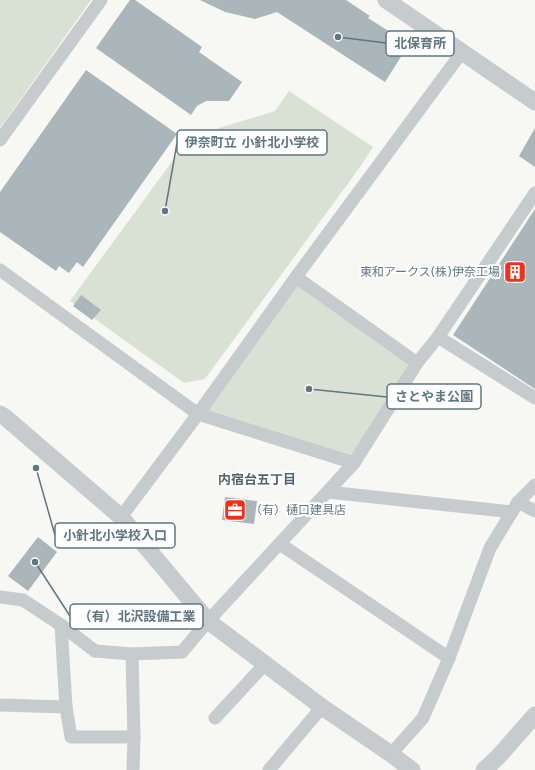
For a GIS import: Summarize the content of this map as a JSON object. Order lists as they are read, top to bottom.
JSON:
{
  "districts": ["内宿台五丁目"],
  "places": {
    "other": [
      "北保育所",
      "伊奈町立 小針北小学校",
      "さとやま公園",
      "小針北小学校入口",
      "（有）北沢設備工業"
    ],
    "building": ["東和アークス(株)伊奈工場"],
    "office": ["（有）樋口建具店"]
  }
}
